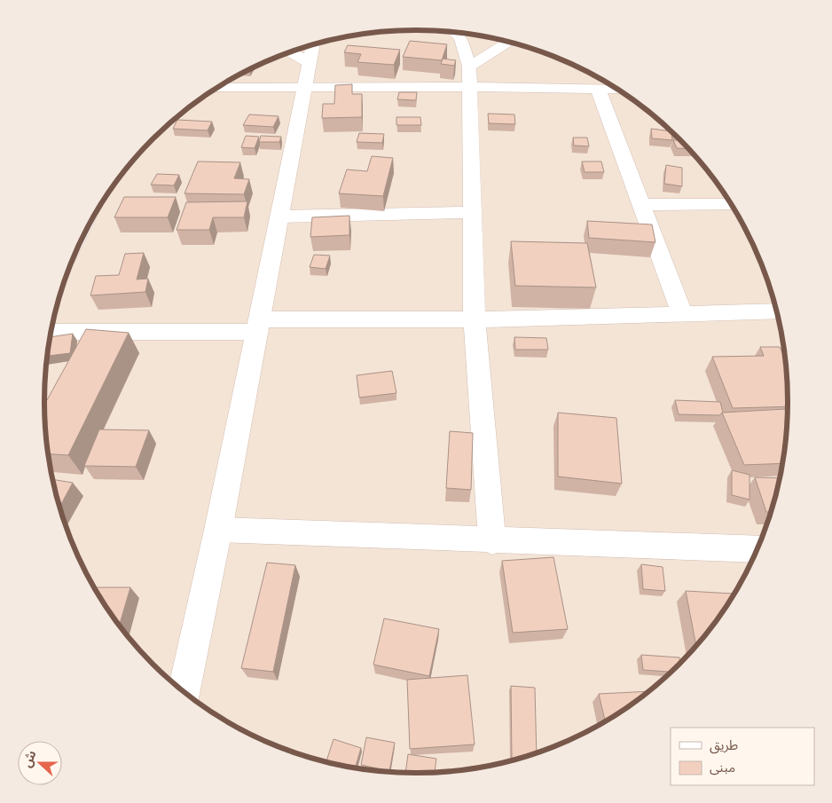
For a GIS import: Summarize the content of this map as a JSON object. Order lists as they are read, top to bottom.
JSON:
{
  "legend": ["طريق", "مبنى"],
  "north": "left"
}
